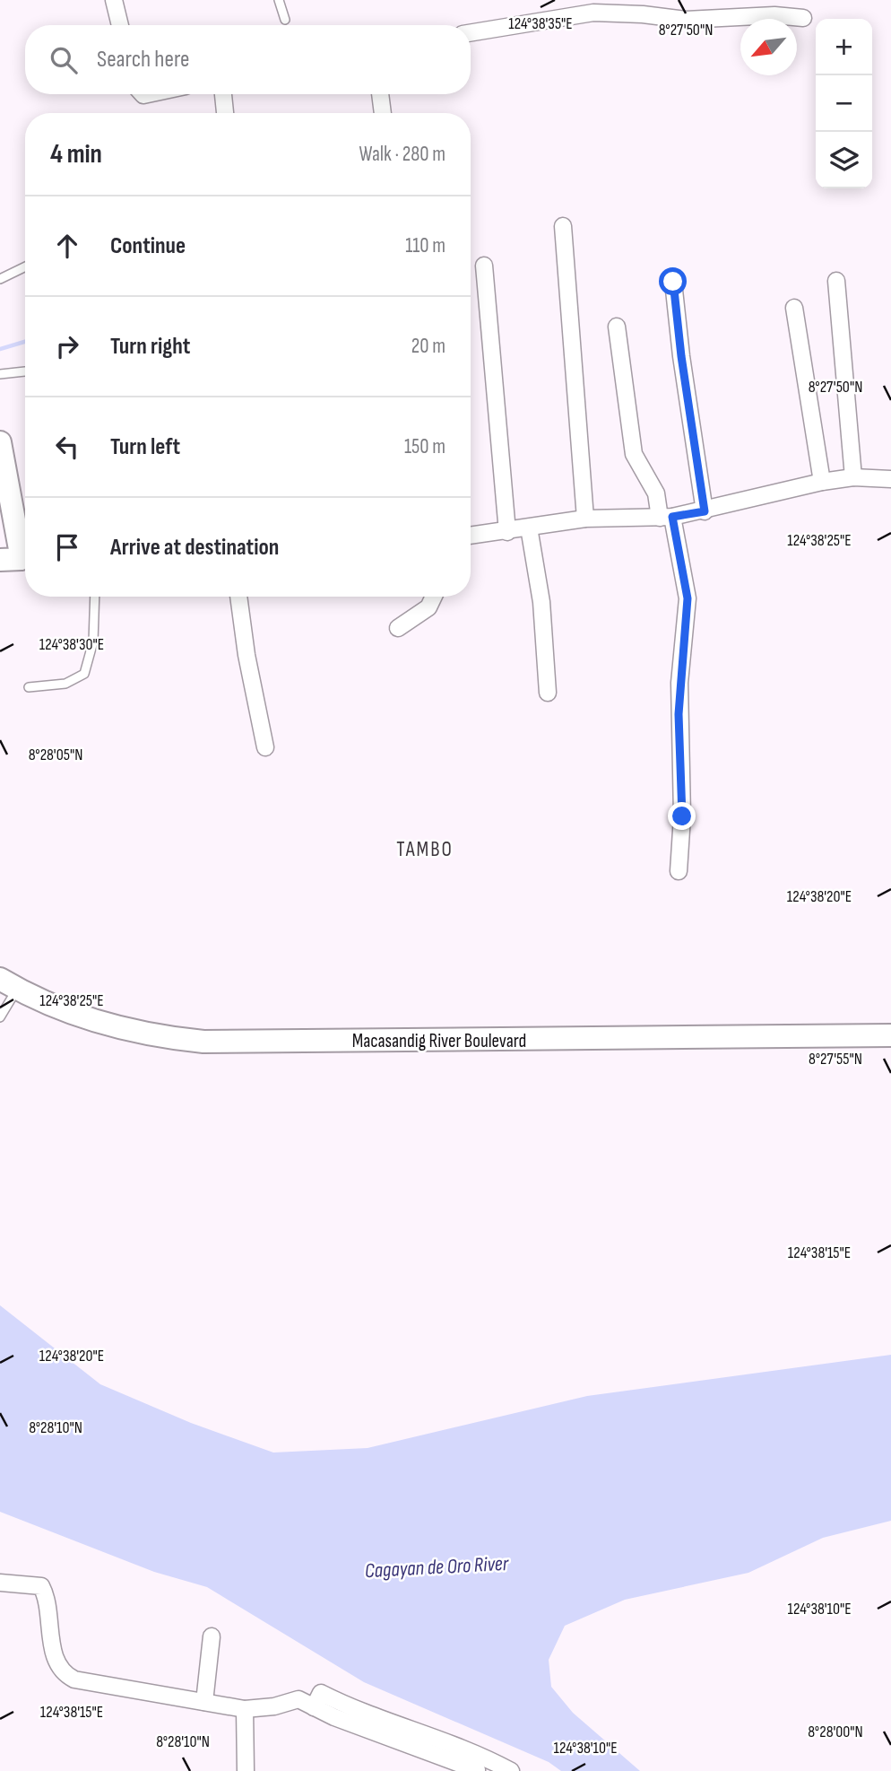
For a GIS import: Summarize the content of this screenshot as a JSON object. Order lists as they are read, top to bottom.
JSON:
{
  "streets": {
    "street": ["Macasandig River Boulevard"]
  },
  "districts": ["TAMBO"],
  "water": ["Cagayan de Oro River"],
  "north": "bottom left",
  "page": {
    "map_buttons": ["+", "−"],
    "search": "Search here",
    "heading": ["4 min", "Walk · 280 m"],
    "list": [
      ["Continue", "110 m"],
      ["Turn right", "20 m"],
      ["Turn left", "150 m"],
      "Arrive at destination"
    ]
  },
  "coordinates": [
    "124°38'35\"E",
    "8°27'50\"N",
    "124°38'25\"E",
    "124°38'30\"E",
    "8°28'05\"N",
    "124°38'20\"E",
    "8°27'55\"N",
    "124°38'15\"E",
    "8°28'10\"N",
    "124°38'10\"E",
    "8°28'00\"N"
  ]
}
